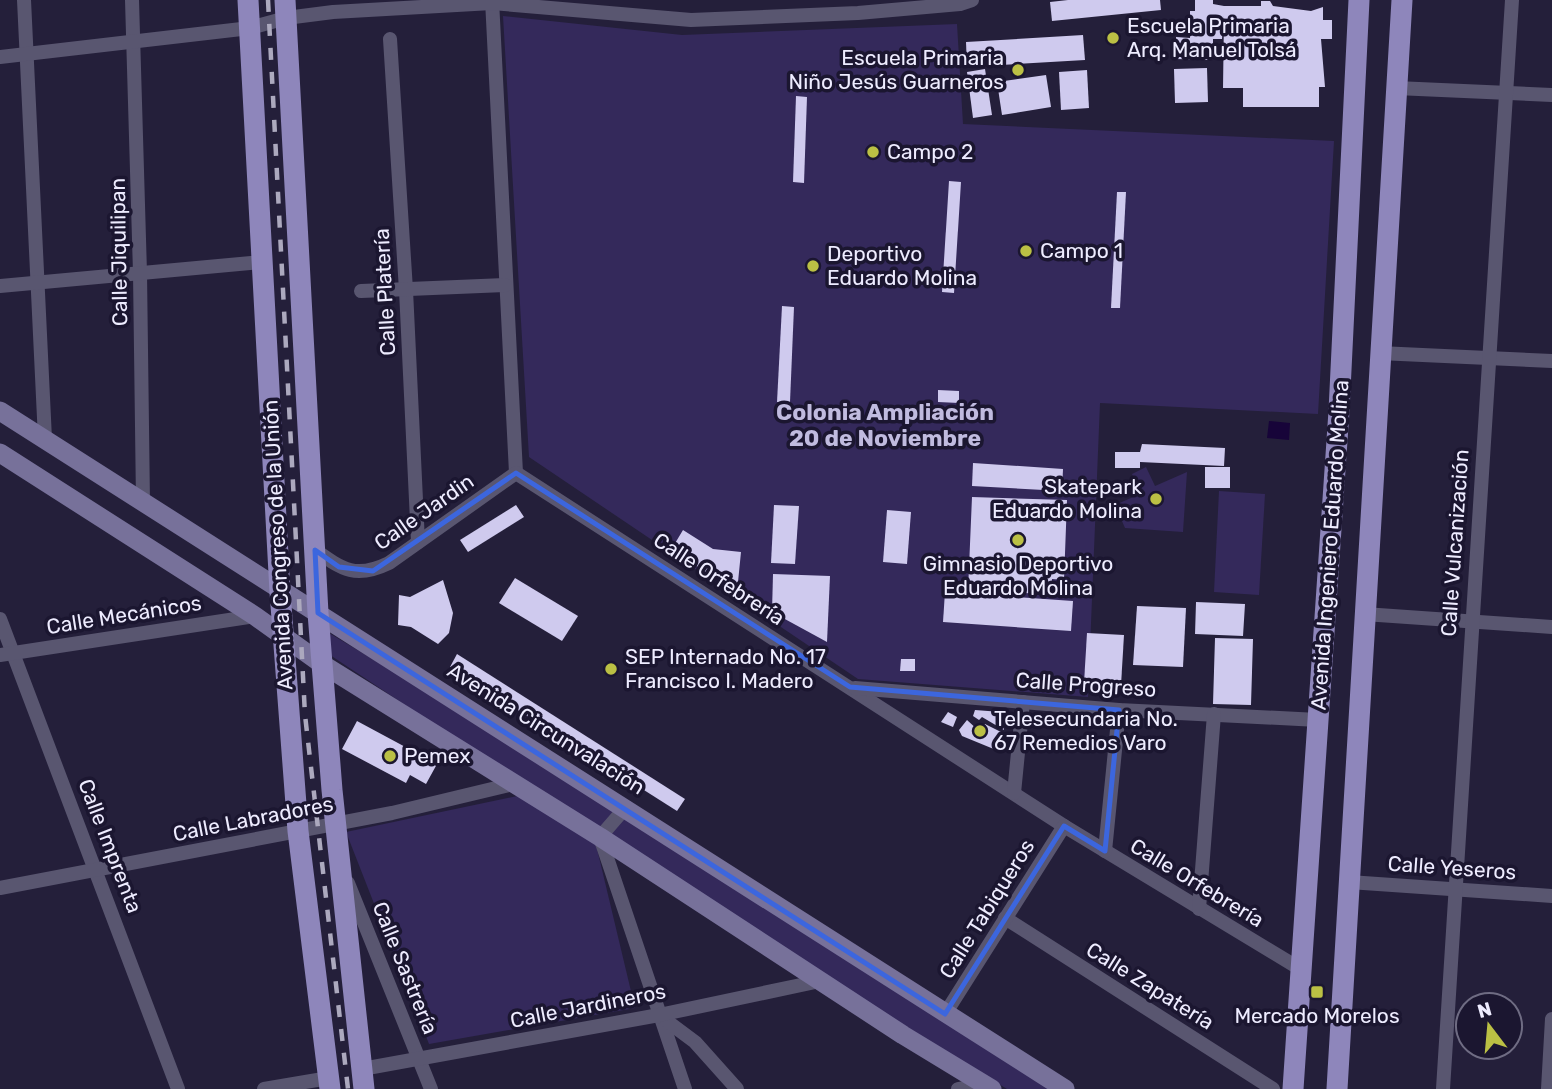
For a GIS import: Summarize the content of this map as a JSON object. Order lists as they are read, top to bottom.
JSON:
{
  "streets": {
    "main road": ["Avenida Congreso de la Unión", "Avenida Ingeniero Eduardo Molina", "Avenida Circunvalación"],
    "street": [
      "Calle Jiquilipan",
      "Calle Platería",
      "Calle Jardin",
      "Calle Vulcanización",
      "Calle Orfebrería",
      "Calle Mecánicos",
      "Calle Progreso",
      "Calle Labradores",
      "Calle Imprenta",
      "Calle Yeseros",
      "Calle Tabiqueros",
      "Calle Sastrería",
      "Calle Zapatería",
      "Calle Jardineros"
    ]
  },
  "crossings": [
    ["Calle Jiquilipan", "Avenida Circunvalación"],
    ["Calle Platería", "Calle Jardin"],
    ["Calle Jardin", "Avenida Congreso de la Unión"],
    ["Calle Jardin", "Calle Orfebrería"],
    ["Calle Vulcanización", "Calle Yeseros"],
    ["Avenida Congreso de la Unión", "Avenida Circunvalación"],
    ["Avenida Congreso de la Unión", "Calle Labradores"],
    ["Avenida Congreso de la Unión", "Calle Sastrería"],
    ["Avenida Congreso de la Unión", "Calle Jardineros"],
    ["Avenida Ingeniero Eduardo Molina", "Calle Orfebrería"],
    ["Avenida Ingeniero Eduardo Molina", "Calle Progreso"],
    ["Avenida Ingeniero Eduardo Molina", "Calle Yeseros"],
    ["Calle Orfebrería", "Calle Progreso"],
    ["Calle Orfebrería", "Calle Tabiqueros"],
    ["Calle Mecánicos", "Calle Imprenta"],
    ["Avenida Circunvalación", "Calle Tabiqueros"],
    ["Calle Labradores", "Calle Imprenta"],
    ["Calle Tabiqueros", "Calle Zapatería"],
    ["Calle Sastrería", "Calle Jardineros"]
  ],
  "districts": ["Colonia Ampliación 20 de Noviembre"],
  "places": {
    "other": [
      "Escuela Primaria Arq. Manuel Tolsá",
      "Escuela Primaria Niño Jesús Guarneros",
      "Campo 2",
      "Campo 1",
      "Deportivo Eduardo Molina",
      "Skatepark Eduardo Molina",
      "Gimnasio Deportivo Eduardo Molina",
      "SEP Internado No. 17 Francisco I. Madero",
      "Telesecundaria No. 67 Remedios Varo",
      "Pemex"
    ],
    "transit": ["Mercado Morelos"]
  },
  "north": "top"
}
